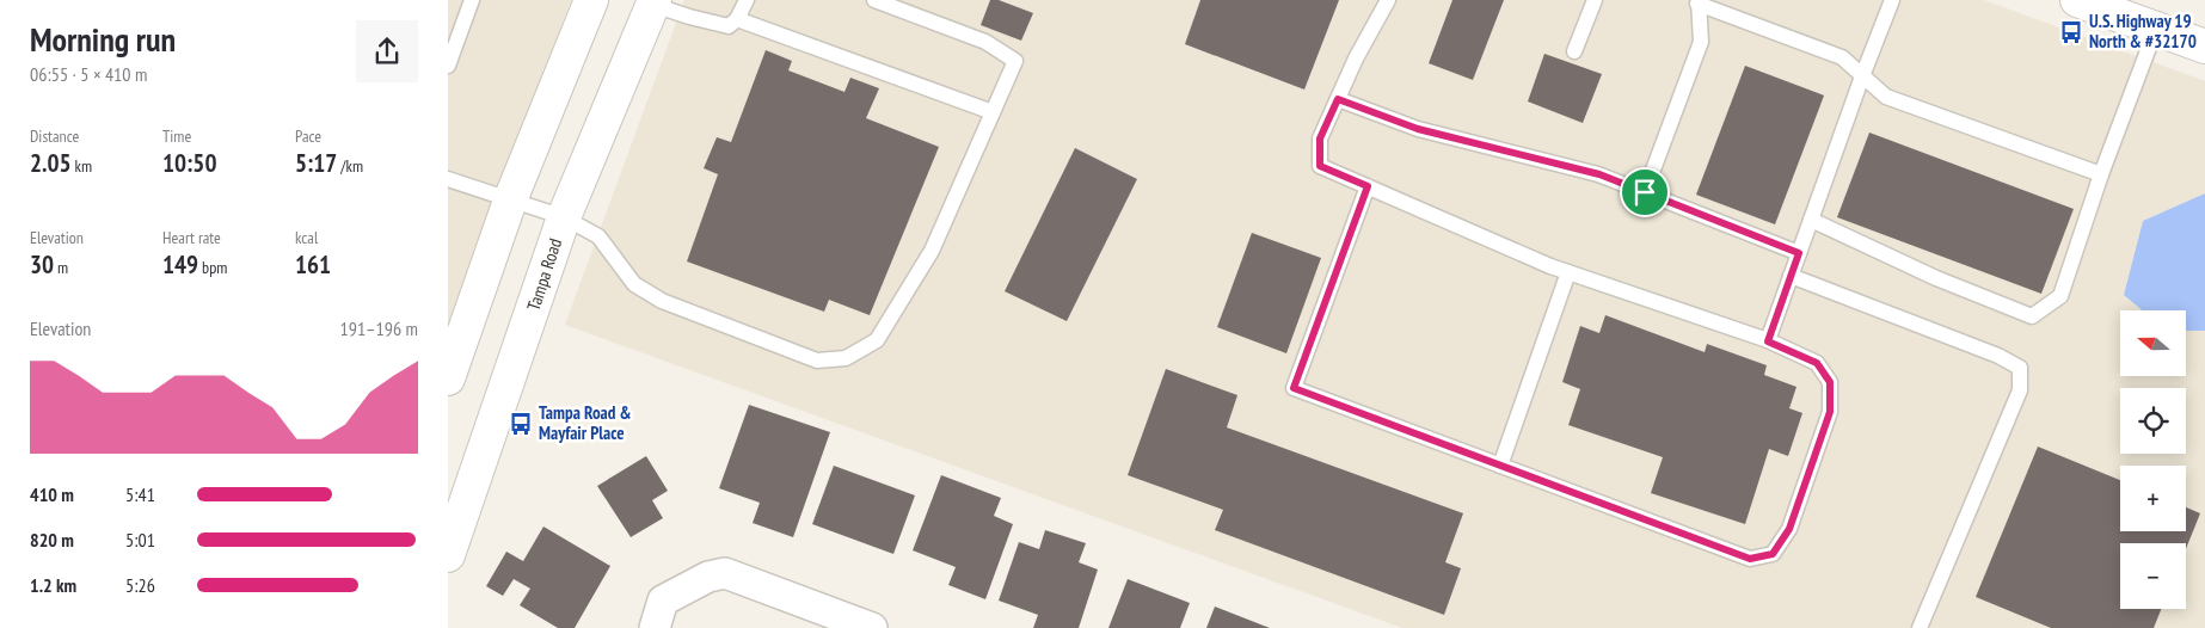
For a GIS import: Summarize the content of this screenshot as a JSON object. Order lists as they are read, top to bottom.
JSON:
{
  "streets": {
    "main road": ["Tampa Road"]
  },
  "places": {
    "bus stop": ["U.S. Highway 19 North & #32170", "Tampa Road & Mayfair Place"]
  },
  "north": "left",
  "page": {
    "heading": ["Morning run", "06:55 · 5 × 410 m"],
    "stats": [
      ["Distance", "2.05 km"],
      ["Time", "10:50"],
      ["Pace", "5:17 /km"],
      ["Elevation", "30 m"],
      ["Heart rate", "149 bpm"],
      ["kcal", "161"]
    ],
    "chart": ["Elevation", "191–196 m"],
    "map_buttons": ["+", "−"],
    "list": [
      {
        "name": "410 m",
        "note": "5:41"
      },
      {
        "name": "820 m",
        "note": "5:01"
      },
      {
        "name": "1.2 km",
        "note": "5:26"
      }
    ]
  }
}
